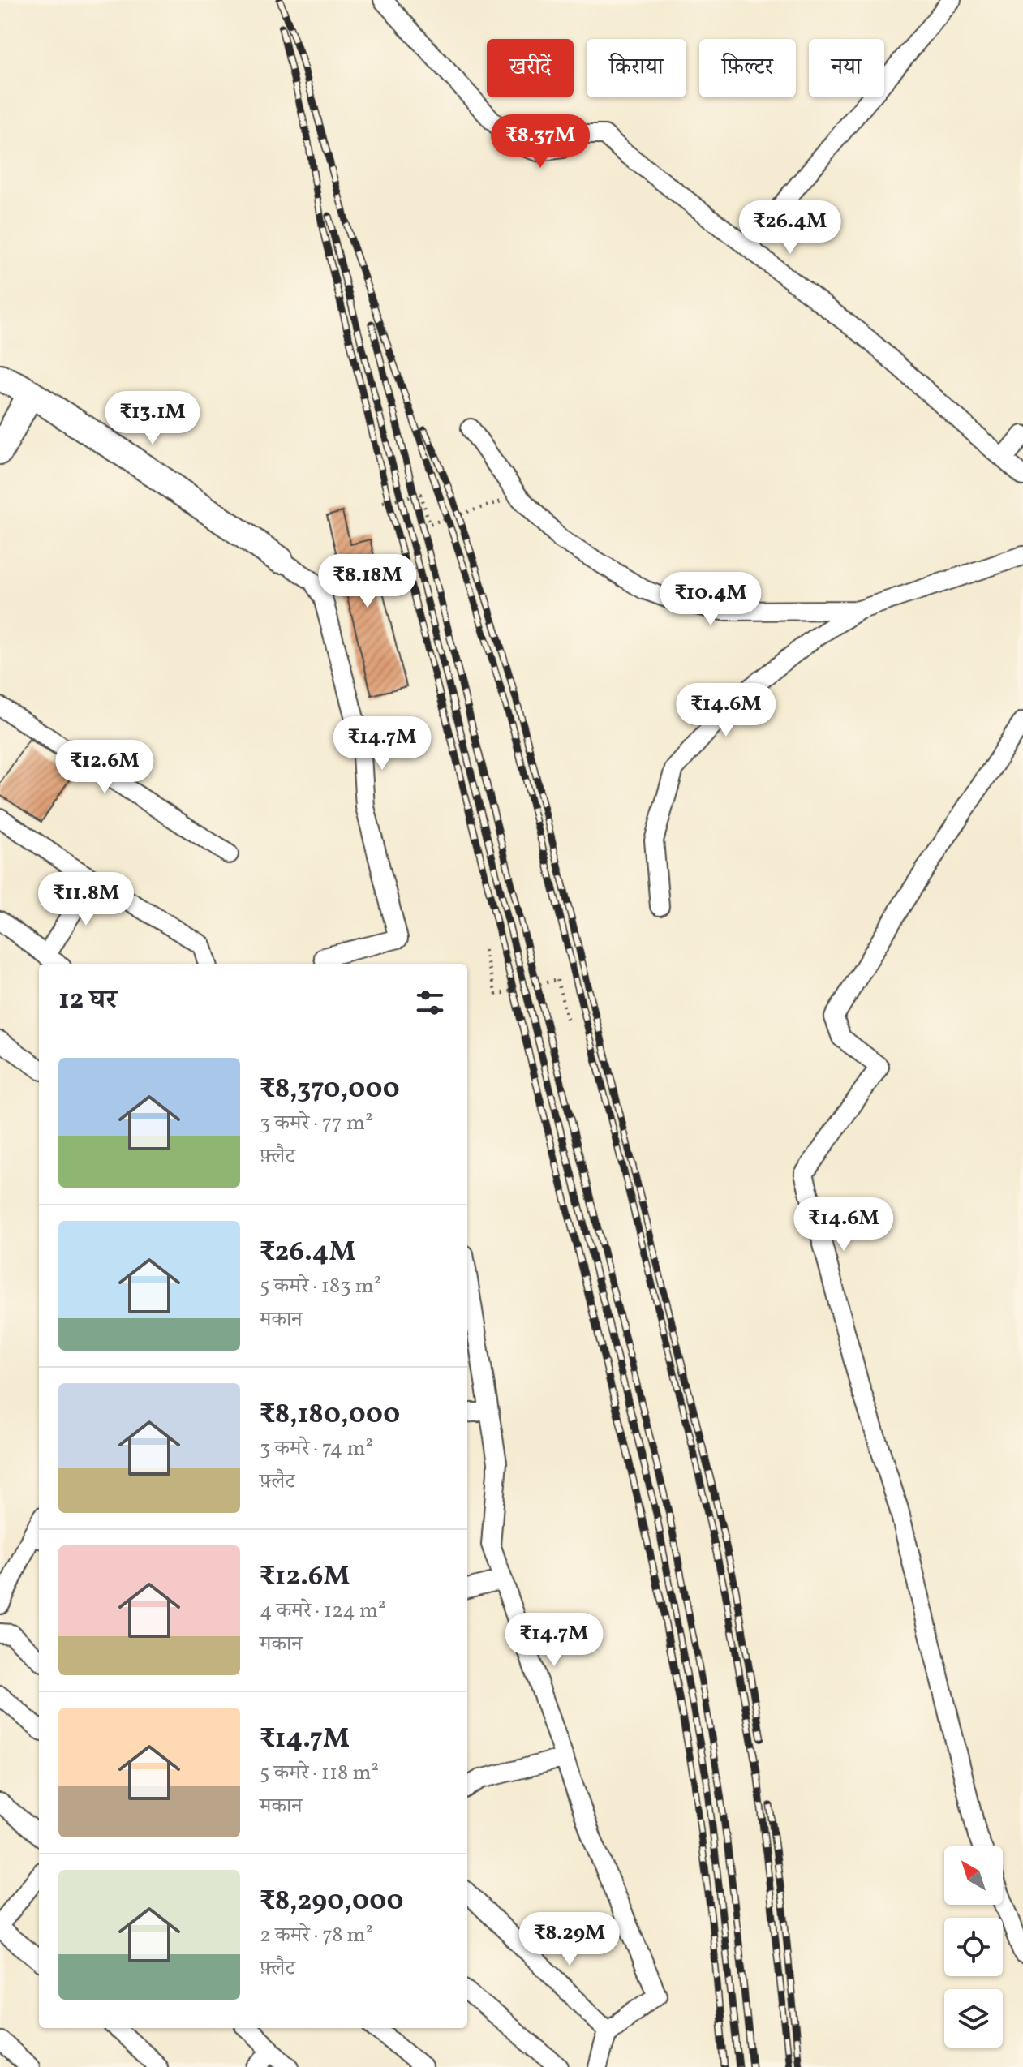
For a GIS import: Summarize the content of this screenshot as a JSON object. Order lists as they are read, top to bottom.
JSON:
{
  "north": "top left",
  "page": {
    "chip": [
      "खरीदें",
      "किराया",
      "फ़िल्टर",
      "नया"
    ],
    "price": [
      "₹8.37M",
      "₹26.4M",
      "₹13.1M",
      "₹8.18M",
      "₹10.4M",
      "₹14.6M",
      "₹14.7M",
      "₹12.6M",
      "₹11.8M",
      "₹14.6M",
      "₹14.7M",
      "₹8.29M"
    ],
    "heading": "12 घर",
    "list": [
      {
        "name": "₹8,370,000",
        "note": "3 कमरे · 77 m² · फ़्लैट"
      },
      {
        "name": "₹26.4M",
        "note": "5 कमरे · 183 m² · मकान"
      },
      {
        "name": "₹8,180,000",
        "note": "3 कमरे · 74 m² · फ़्लैट"
      },
      {
        "name": "₹12.6M",
        "note": "4 कमरे · 124 m² · मकान"
      },
      {
        "name": "₹14.7M",
        "note": "5 कमरे · 118 m² · मकान"
      },
      {
        "name": "₹8,290,000",
        "note": "2 कमरे · 78 m² · फ़्लैट"
      }
    ]
  }
}
